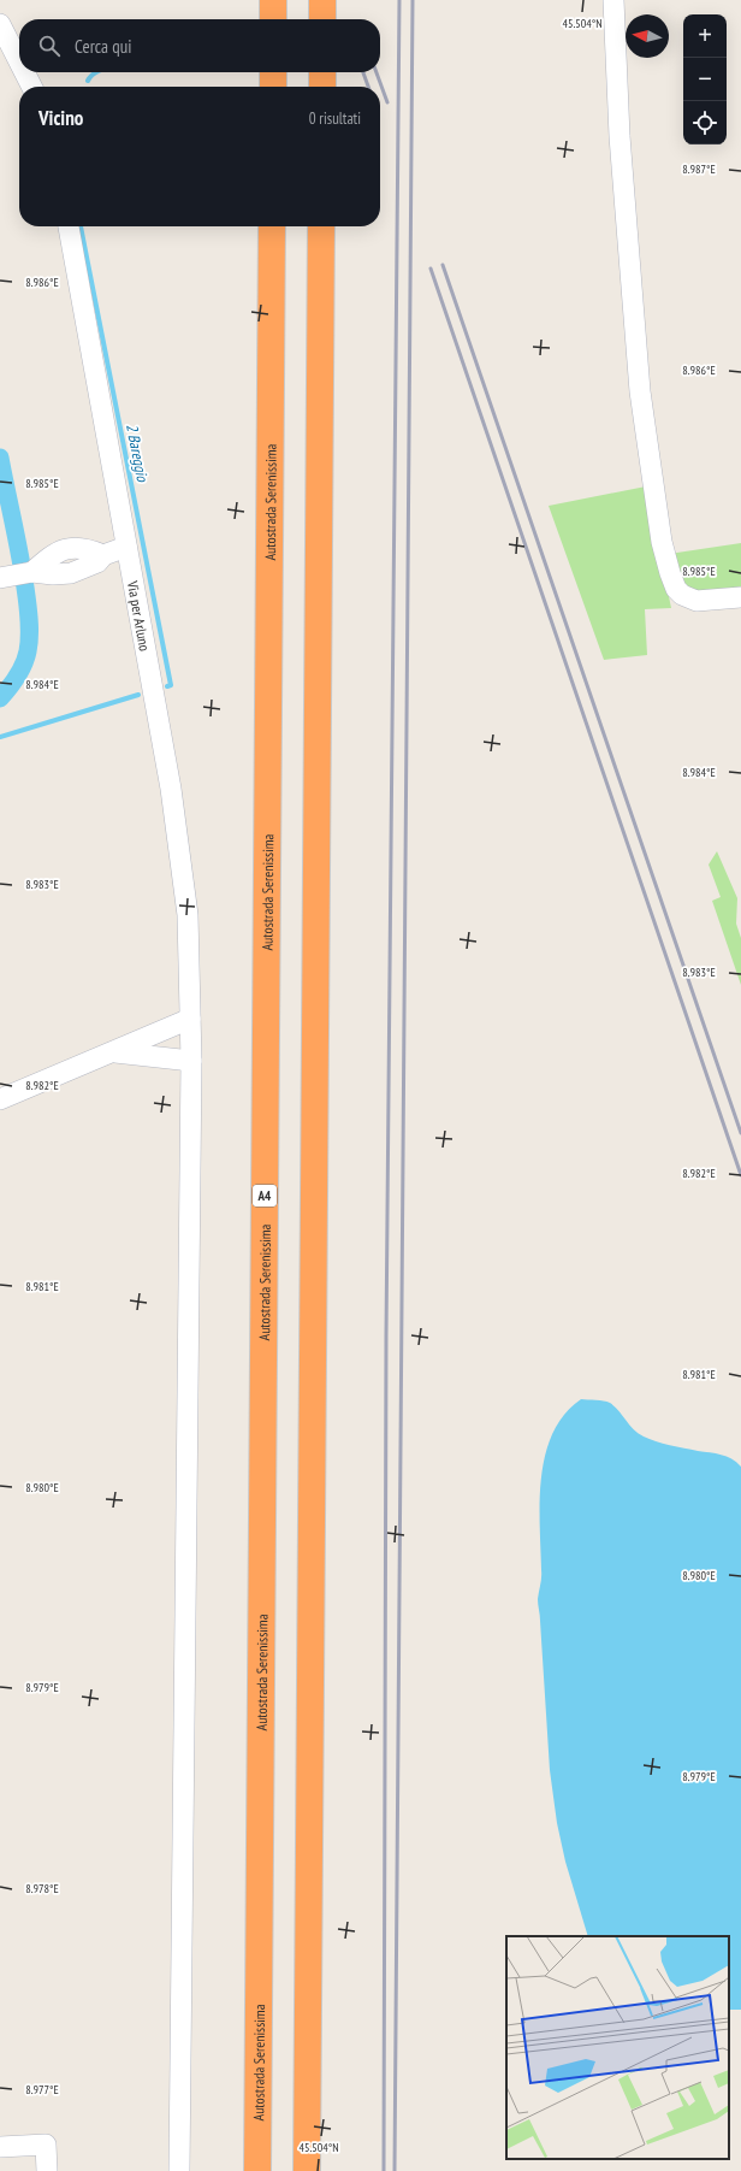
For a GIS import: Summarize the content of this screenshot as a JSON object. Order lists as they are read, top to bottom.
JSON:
{
  "streets": {
    "highway": ["Autostrada Serenissima", "A4"],
    "street": ["Via per Arluno"]
  },
  "water": ["2 Bareggio"],
  "north": "left",
  "page": {
    "map_buttons": ["+", "−"],
    "search": "Cerca qui",
    "heading": ["Vicino", "0 risultati"]
  },
  "coordinates": [
    "45.504°N",
    "8.987°E",
    "8.986°E",
    "8.985°E",
    "8.984°E",
    "8.983°E",
    "8.982°E",
    "8.981°E",
    "8.980°E",
    "8.979°E",
    "8.978°E",
    "8.977°E"
  ]
}
